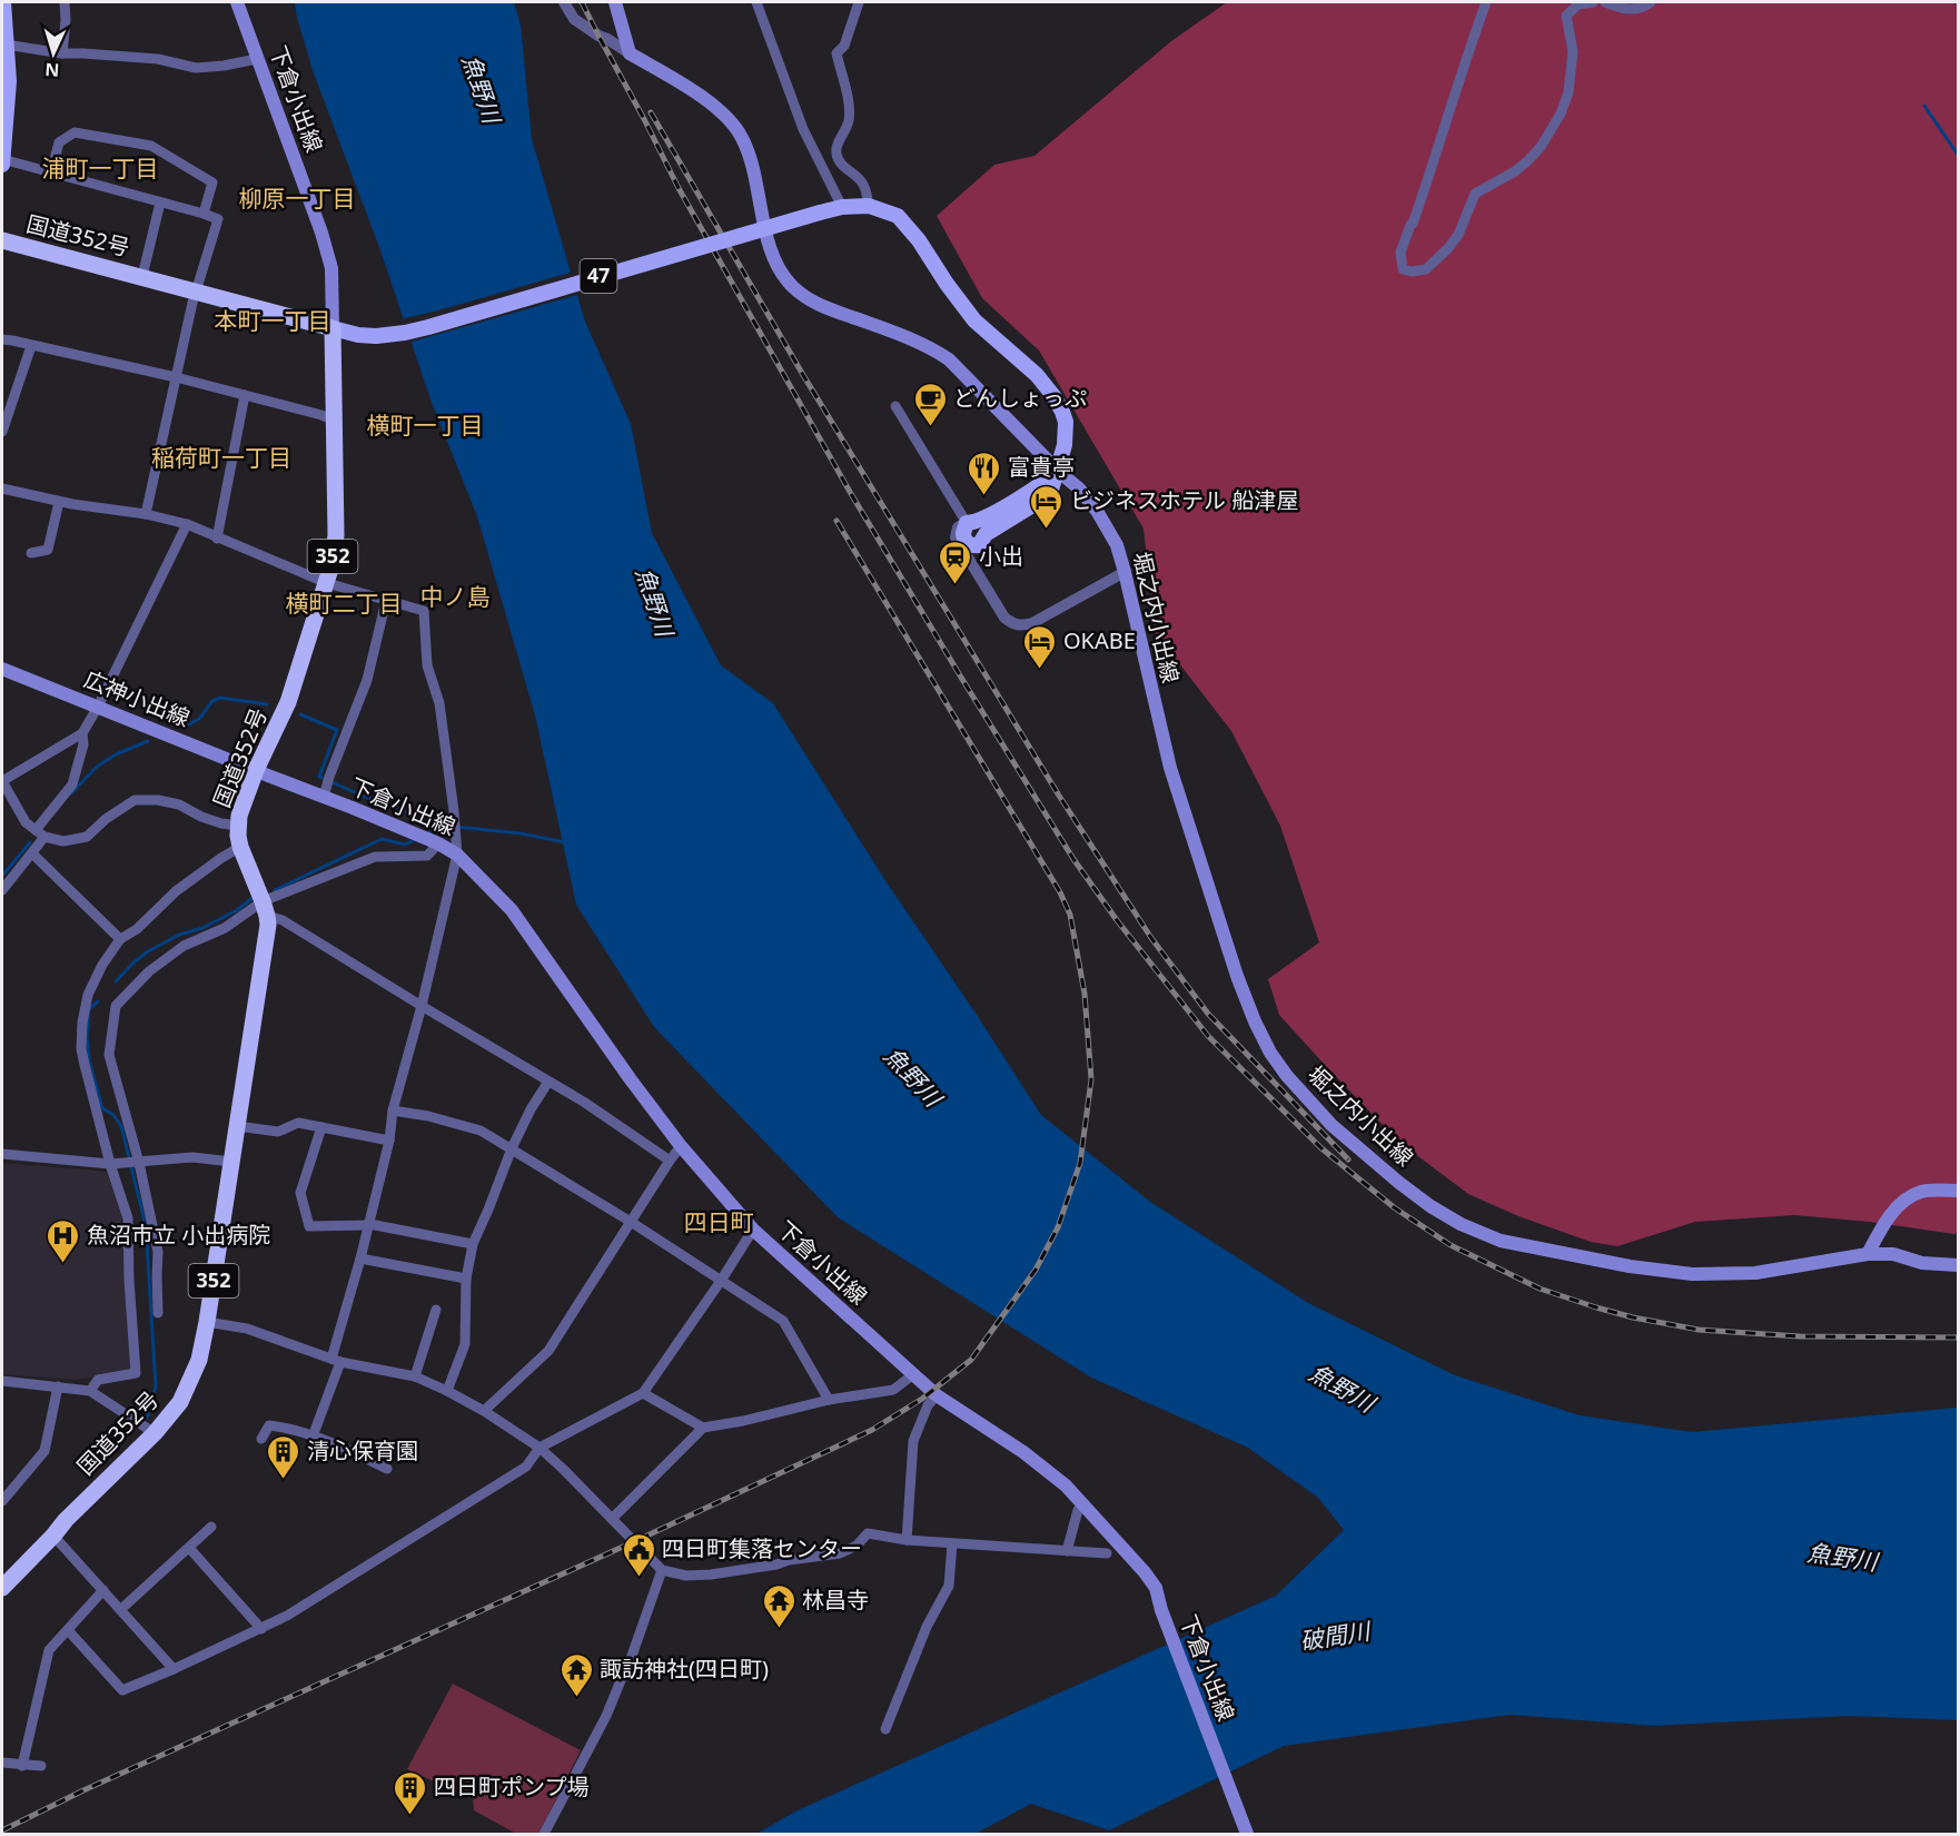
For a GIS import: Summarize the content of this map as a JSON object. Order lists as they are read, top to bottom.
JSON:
{
  "streets": {
    "highway": ["国道352号", "352"],
    "main road": [
      "下倉小出線",
      "47",
      "堀之内小出線",
      "広神小出線"
    ]
  },
  "crossings": [
    ["下倉小出線", "国道352号"],
    ["下倉小出線", "47"],
    ["下倉小出線", "広神小出線"],
    ["国道352号", "47"],
    ["国道352号", "広神小出線"],
    ["47", "堀之内小出線"]
  ],
  "districts": [
    "浦町一丁目",
    "柳原一丁目",
    "本町一丁目",
    "横町一丁目",
    "稲荷町一丁目",
    "中ノ島",
    "横町二丁目",
    "四日町"
  ],
  "water": ["魚野川", "破間川"],
  "places": {
    "cafe": ["どんしょっぷ"],
    "restaurant": ["富貴亭"],
    "hotel": ["ビジネスホテル 船津屋", "OKABE"],
    "station": ["小出"],
    "hospital": ["魚沼市立 小出病院"],
    "building": ["清心保育園", "四日町ポンプ場"],
    "public building": ["四日町集落センター"],
    "temple": ["林昌寺", "諏訪神社(四日町)"]
  },
  "north": "bottom"
}
